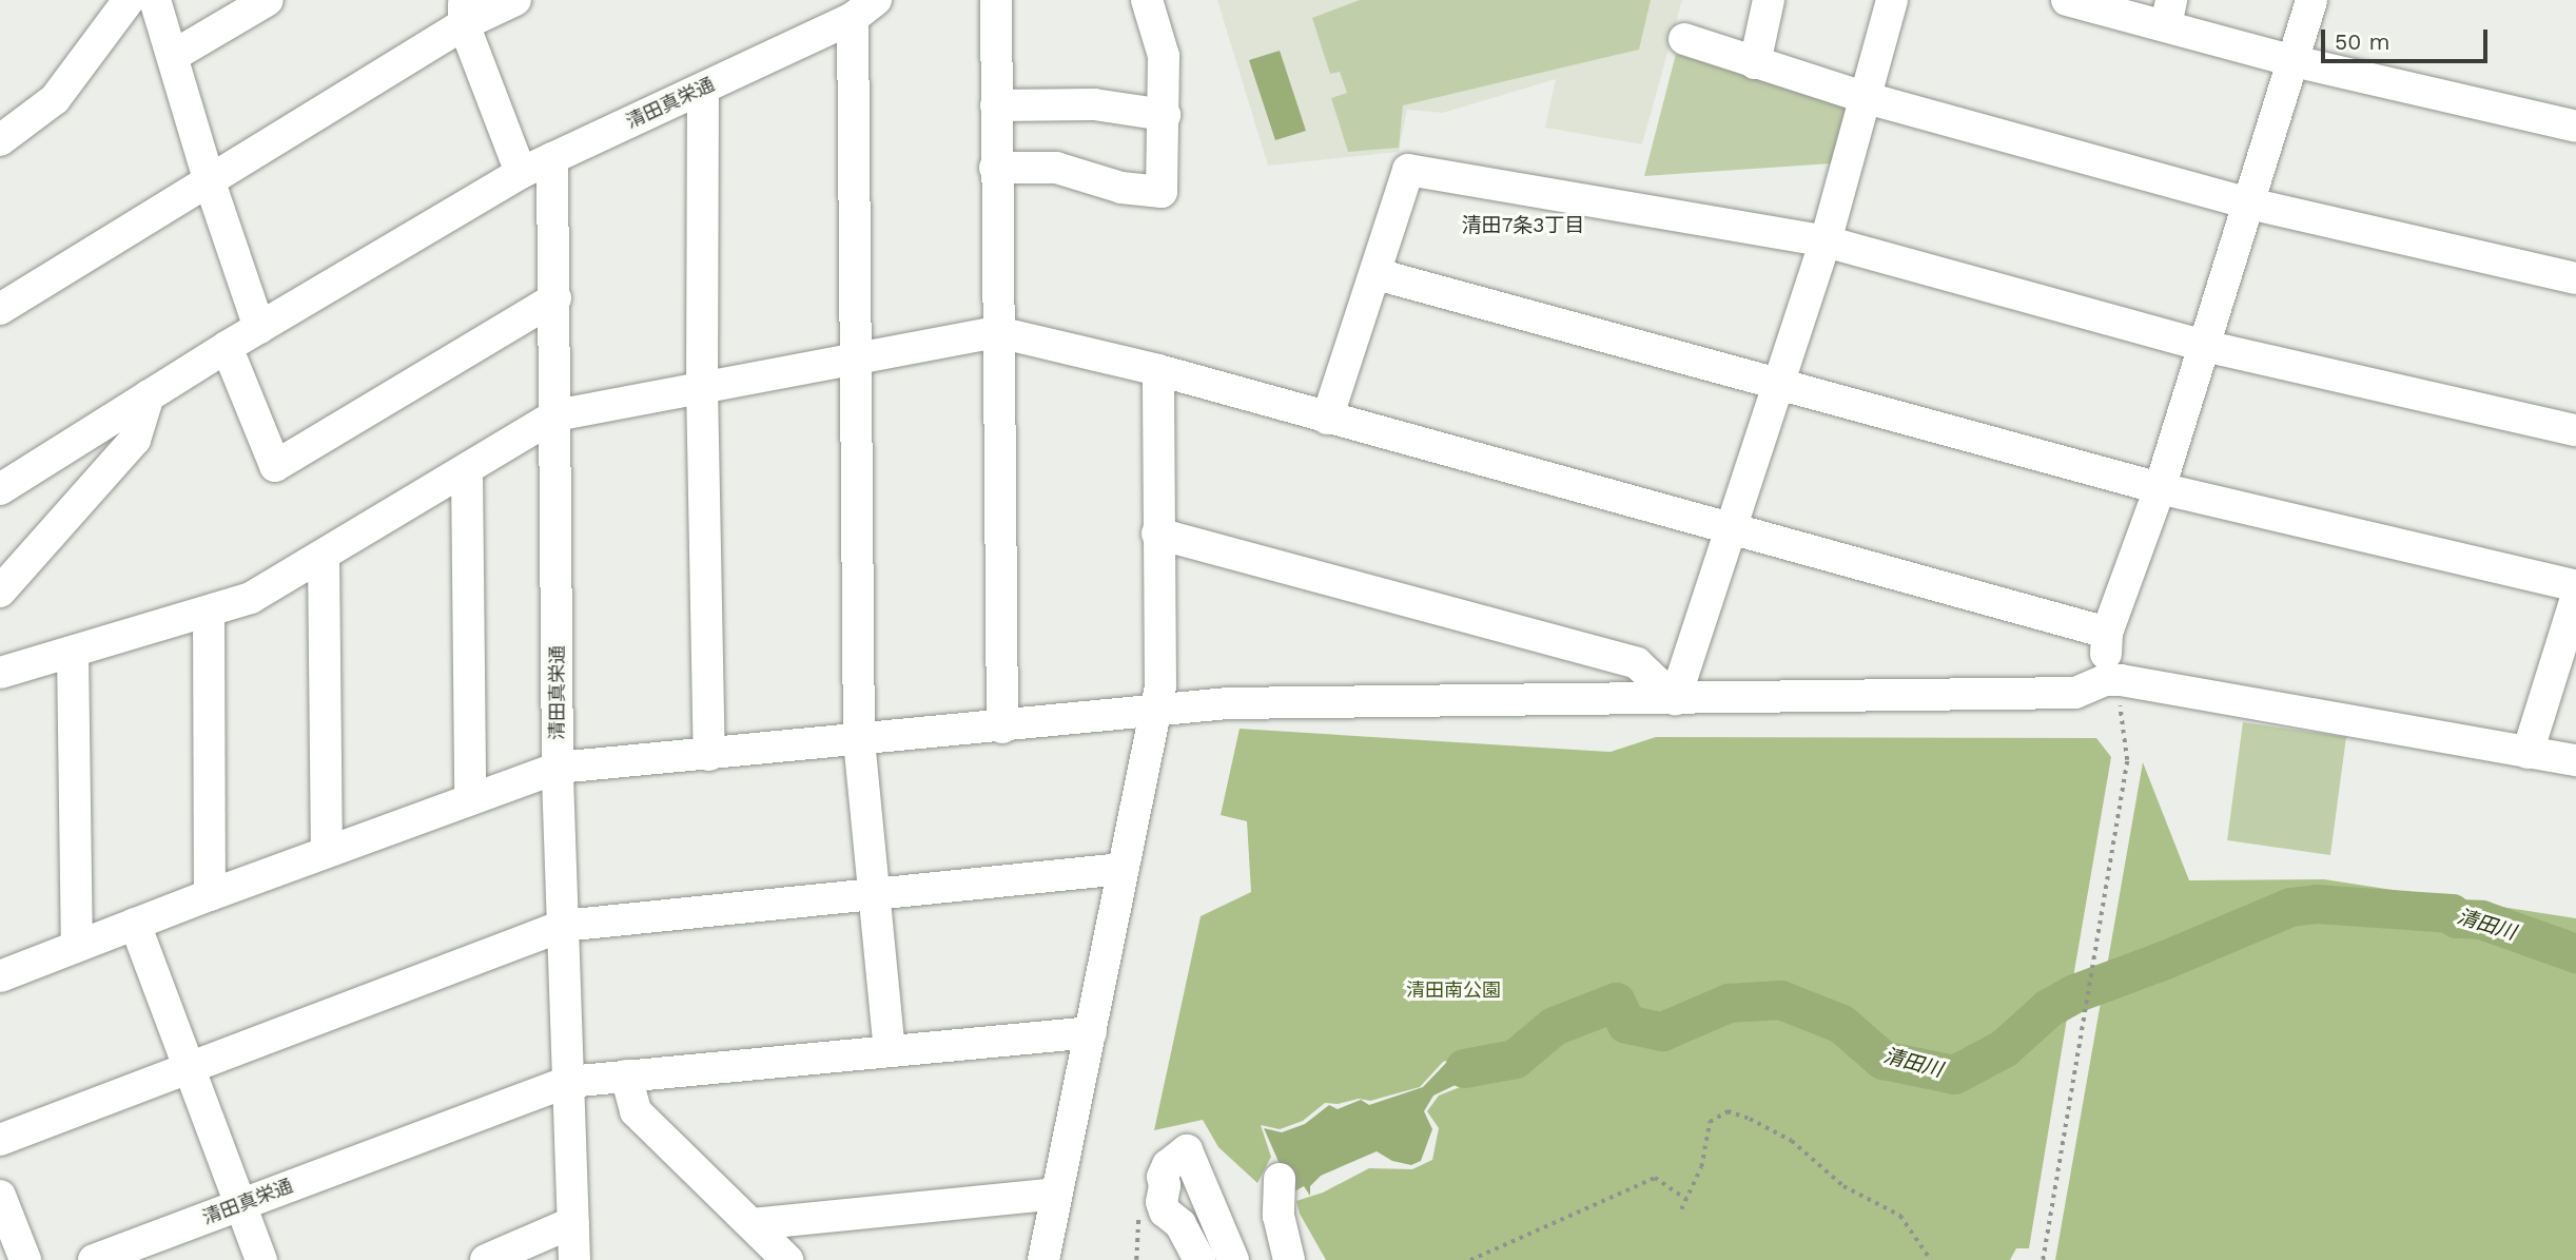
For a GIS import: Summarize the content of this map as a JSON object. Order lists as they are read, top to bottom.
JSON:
{
  "streets": {
    "street": ["清田真栄通"]
  },
  "districts": ["清田7条3丁目"],
  "water": ["清田川"],
  "parks": ["清田南公園"],
  "scale_bar": "50 m"
}
